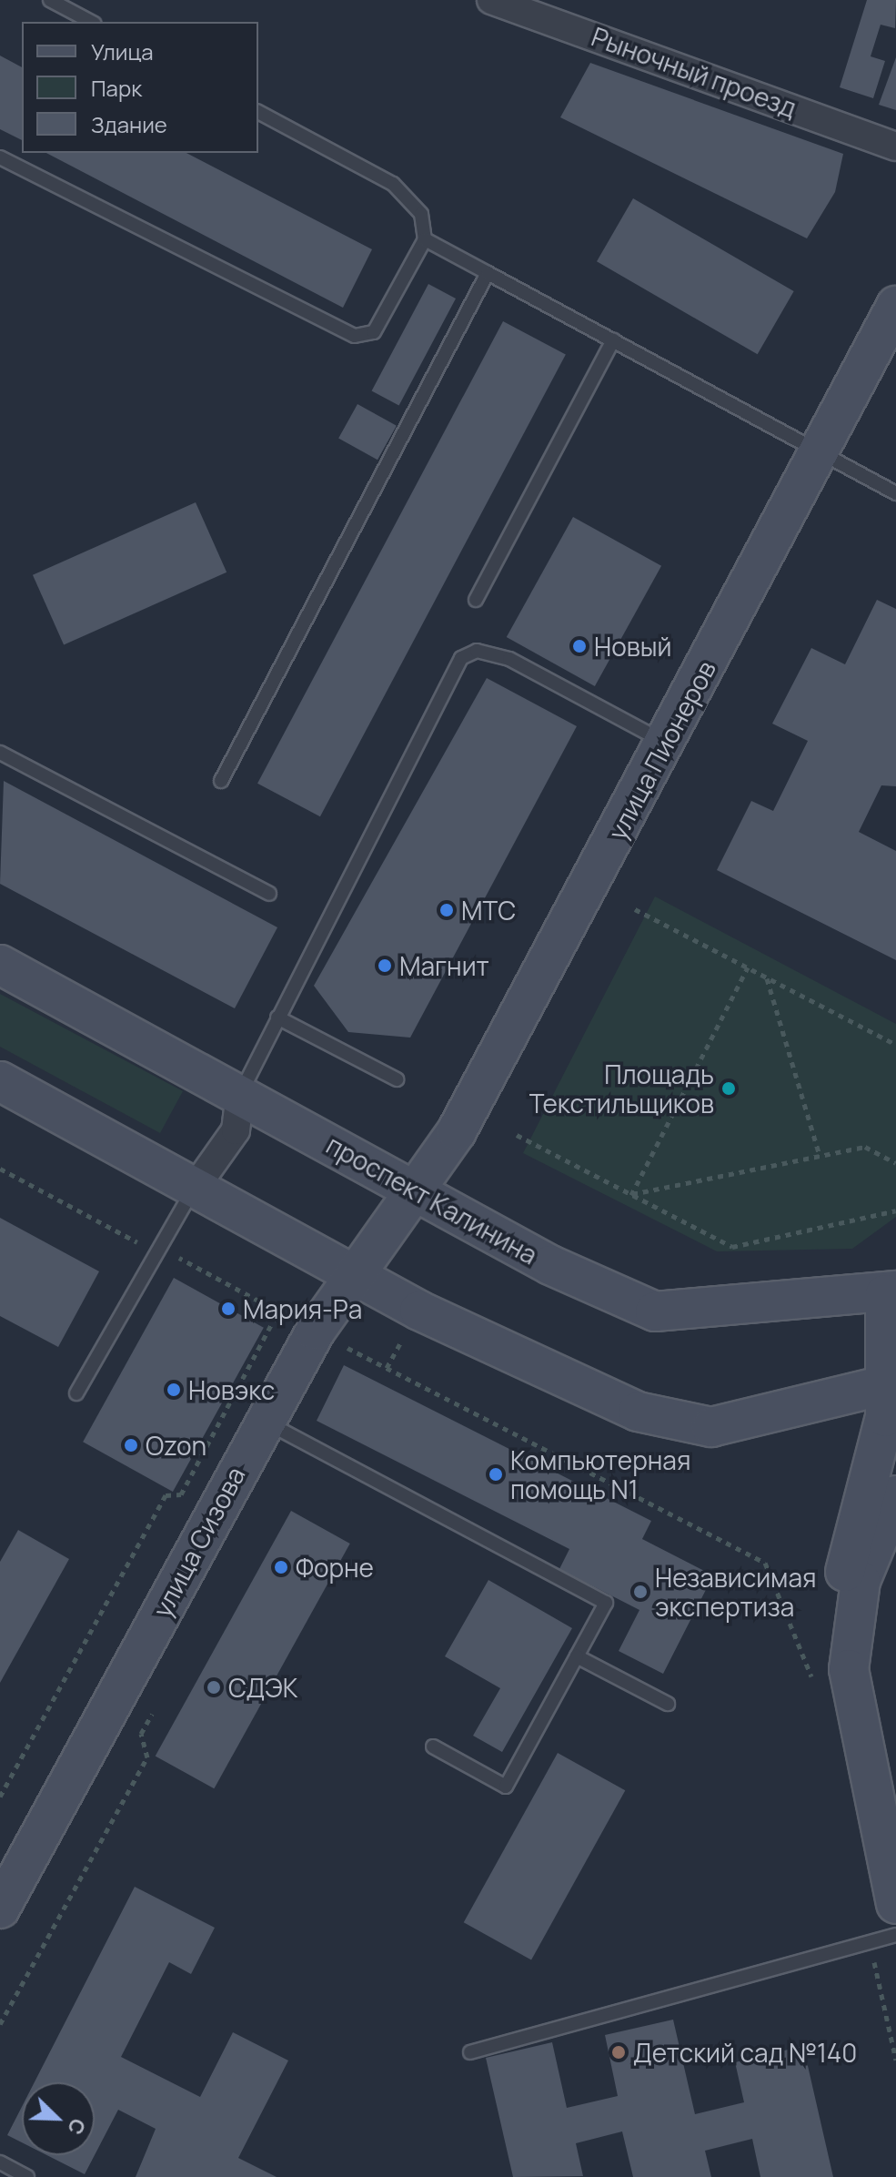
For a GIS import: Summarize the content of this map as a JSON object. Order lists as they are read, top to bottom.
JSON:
{
  "streets": {
    "main road": ["улица Пионеров", "проспект Калинина", "улица Сизова"],
    "street": ["Рыночный проезд"]
  },
  "crossings": [
    ["улица Пионеров", "проспект Калинина"],
    ["улица Пионеров", "улица Сизова"],
    ["проспект Калинина", "улица Сизова"]
  ],
  "places": [
    "Новый",
    "МТС",
    "Магнит",
    "Площадь Текстильщиков",
    "Мария-Ра",
    "Новэкс",
    "Ozon",
    "Компьютерная помощь N1",
    "Форне",
    "Независимая экспертиза",
    "СДЭК",
    "Детский сад №140"
  ],
  "legend": ["Улица", "Парк", "Здание"],
  "north": "bottom right"
}
